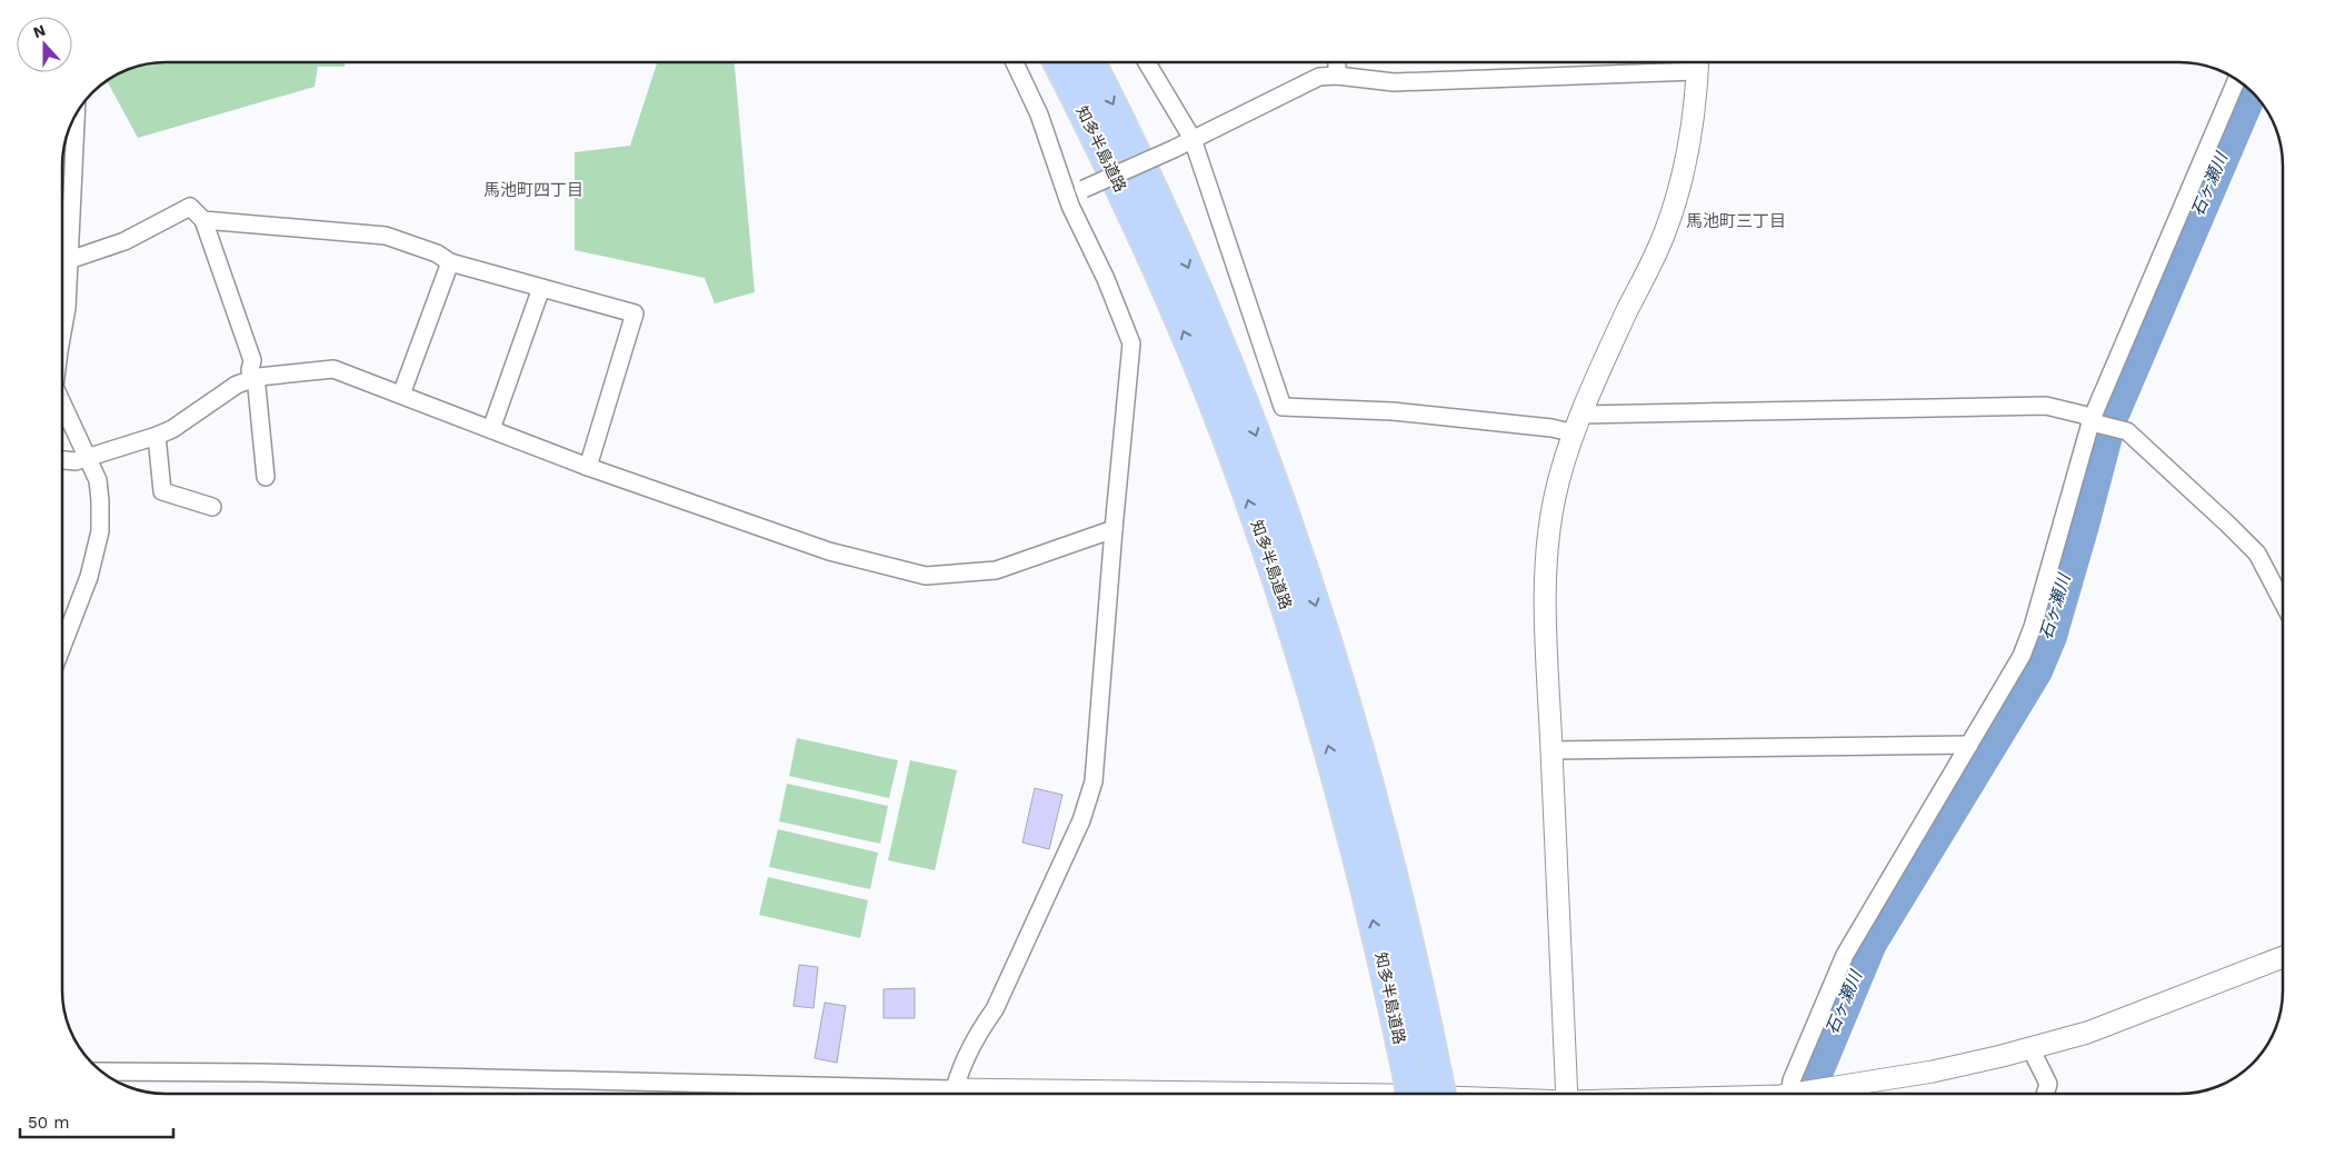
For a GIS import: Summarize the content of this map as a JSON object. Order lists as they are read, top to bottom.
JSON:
{
  "streets": {
    "highway": ["知多半島道路"]
  },
  "districts": ["馬池町四丁目", "馬池町三丁目"],
  "water": ["石ヶ瀬川"],
  "scale_bar": "50 m",
  "north": "top"
}
